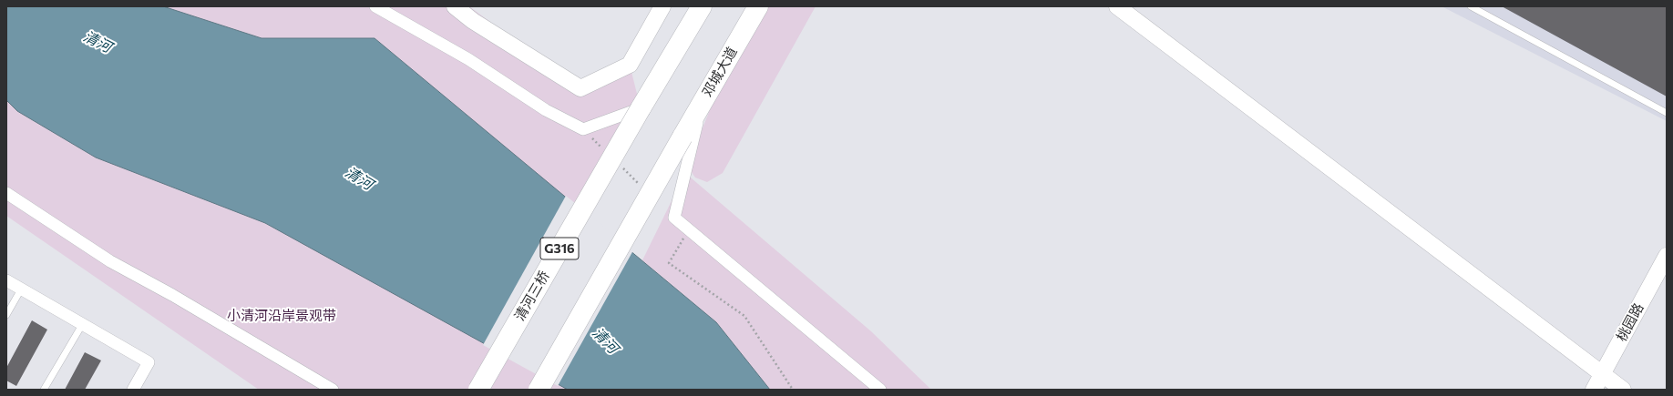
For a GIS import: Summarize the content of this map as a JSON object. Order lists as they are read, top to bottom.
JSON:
{
  "streets": {
    "highway": ["邓城大道", "G316", "清河三桥"],
    "street": ["桃园路"]
  },
  "crossings": [
    ["G316", "清河三桥"]
  ],
  "water": ["清河"],
  "parks": ["小清河沿岸景观带"]
}
